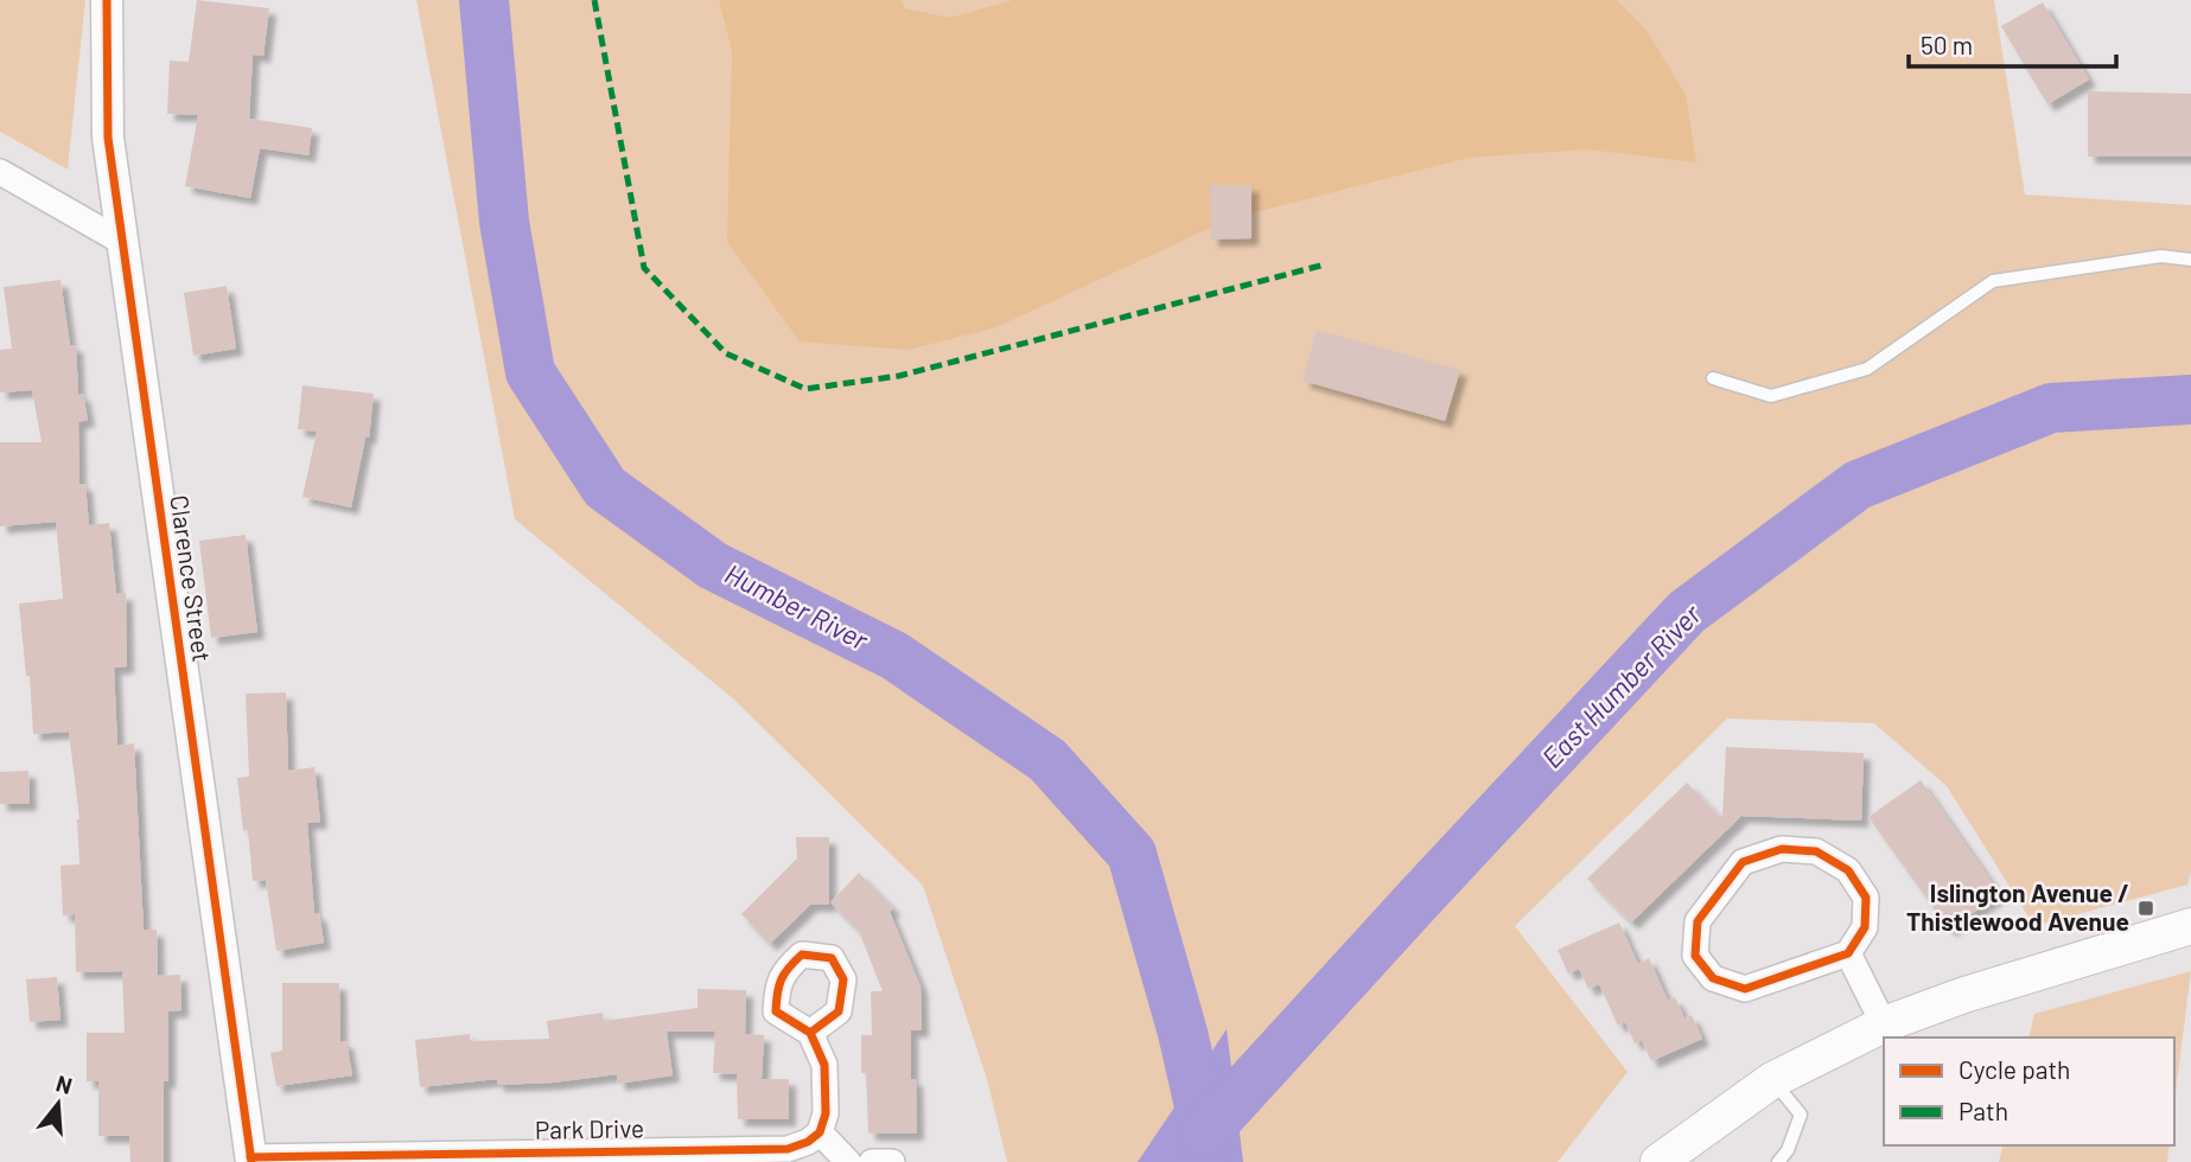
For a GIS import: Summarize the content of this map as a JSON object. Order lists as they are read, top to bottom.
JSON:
{
  "streets": {
    "street": ["Clarence Street", "Park Drive"]
  },
  "crossings": [
    ["Clarence Street", "Park Drive"]
  ],
  "water": ["Humber River", "East Humber River"],
  "places": {
    "transit": ["Islington Avenue / Thistlewood Avenue"]
  },
  "legend": ["Cycle path", "Path"],
  "scale_bar": "50 m",
  "north": "top"
}
